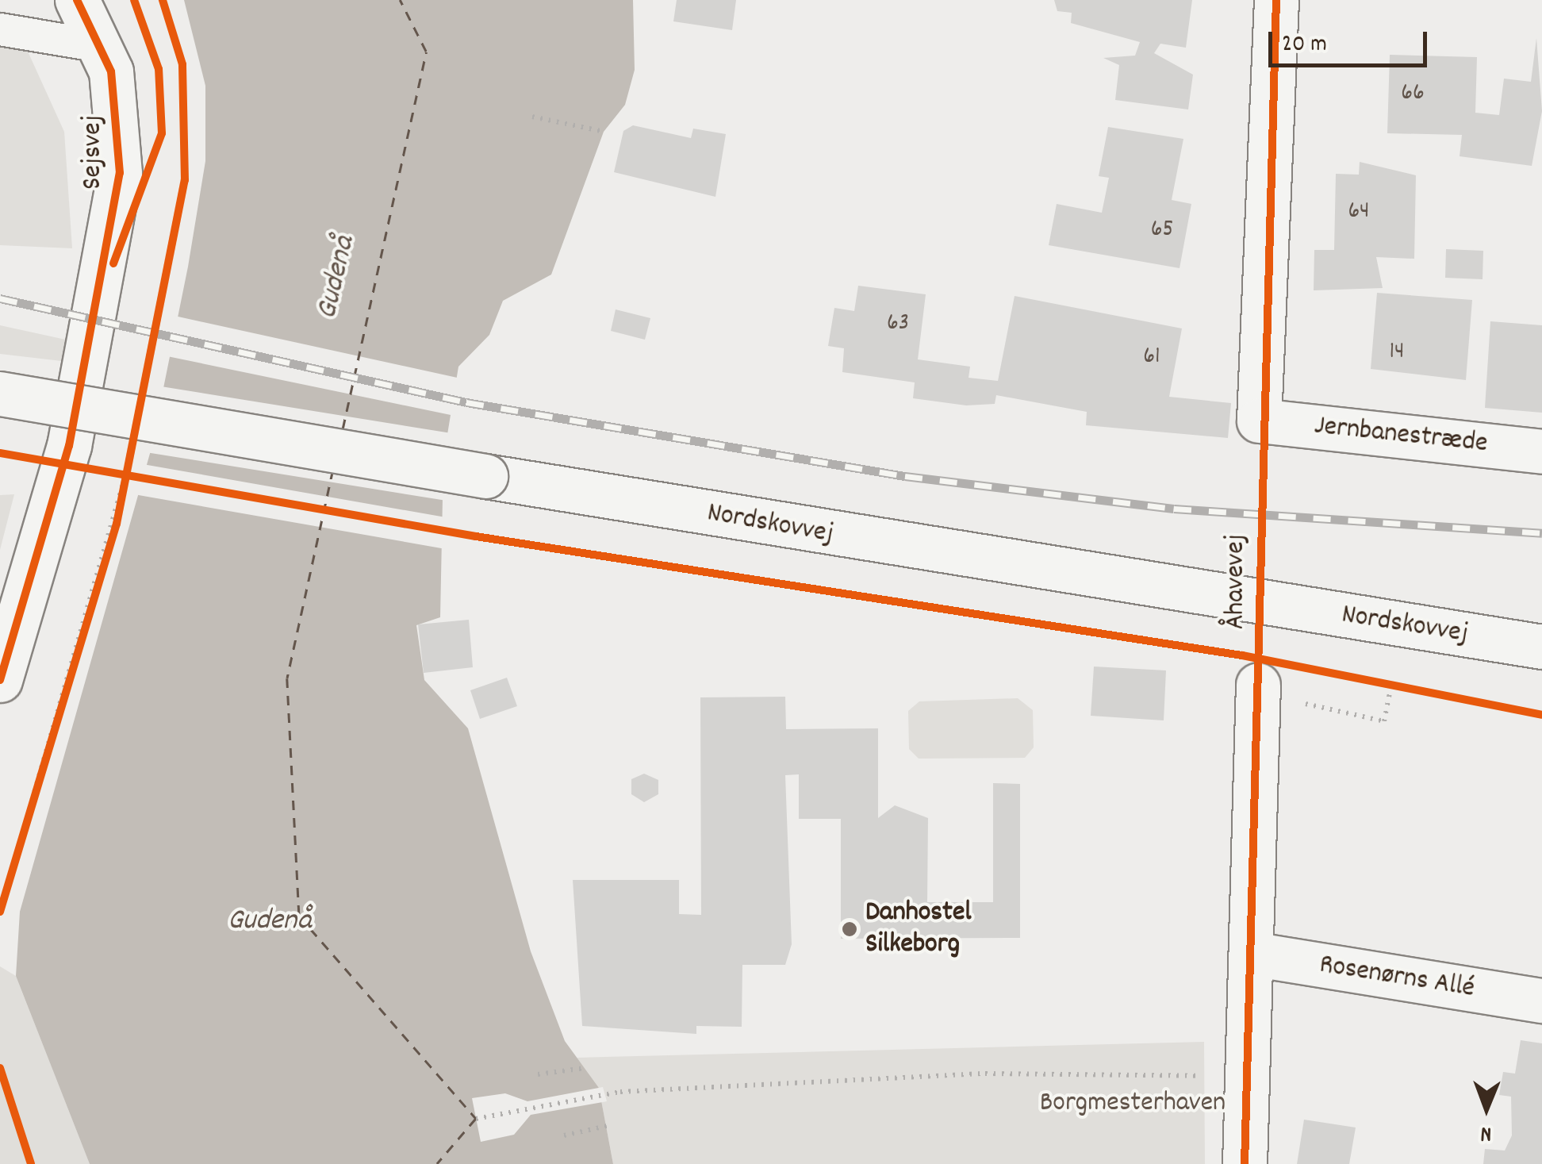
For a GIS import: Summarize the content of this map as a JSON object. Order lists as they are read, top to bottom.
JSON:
{
  "streets": {
    "street": [
      "Sejsvej",
      "Jernbanestræde",
      "Nordskovvej",
      "Rosenørns Allé"
    ],
    "cycle path": ["Åhavevej"]
  },
  "water": ["Gudenå"],
  "parks": ["Borgmesterhaven"],
  "places": ["Danhostel Silkeborg"],
  "house_numbers": [
    "66",
    "64",
    "65",
    "63",
    "14",
    "61"
  ],
  "scale_bar": "20 m",
  "north": "bottom"
}
